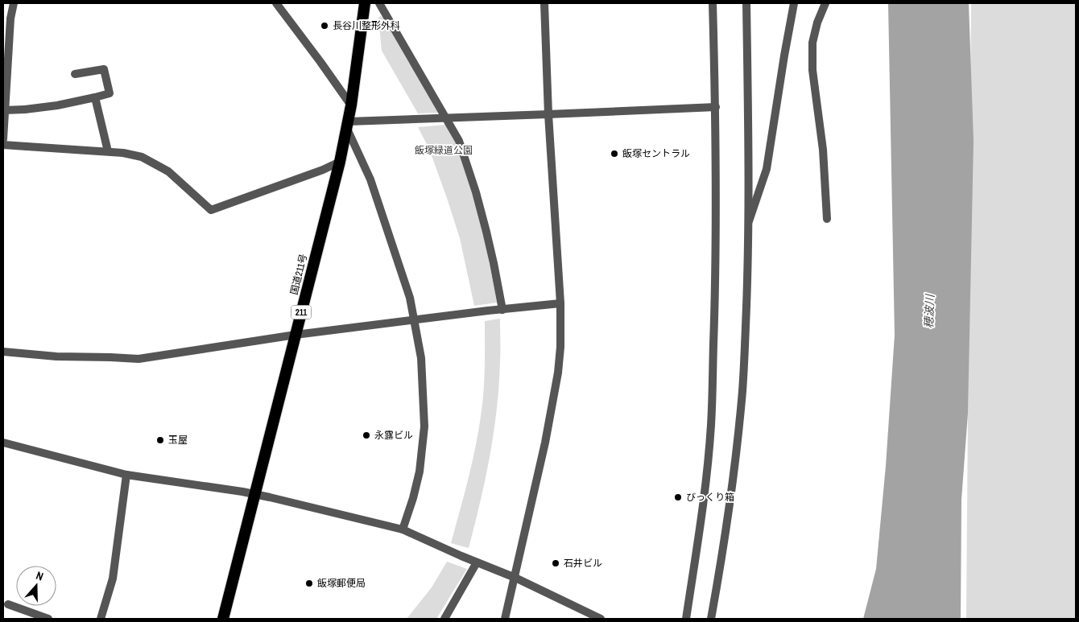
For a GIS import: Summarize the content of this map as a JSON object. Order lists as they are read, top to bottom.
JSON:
{
  "streets": {
    "highway": ["国道211号", "211"]
  },
  "water": ["穂波川"],
  "parks": ["飯塚緑道公園"],
  "places": [
    "長谷川整形外科",
    "飯塚セントラル",
    "永露ビル",
    "玉屋",
    "びっくり箱",
    "石井ビル",
    "飯塚郵便局"
  ],
  "north": "top"
}
